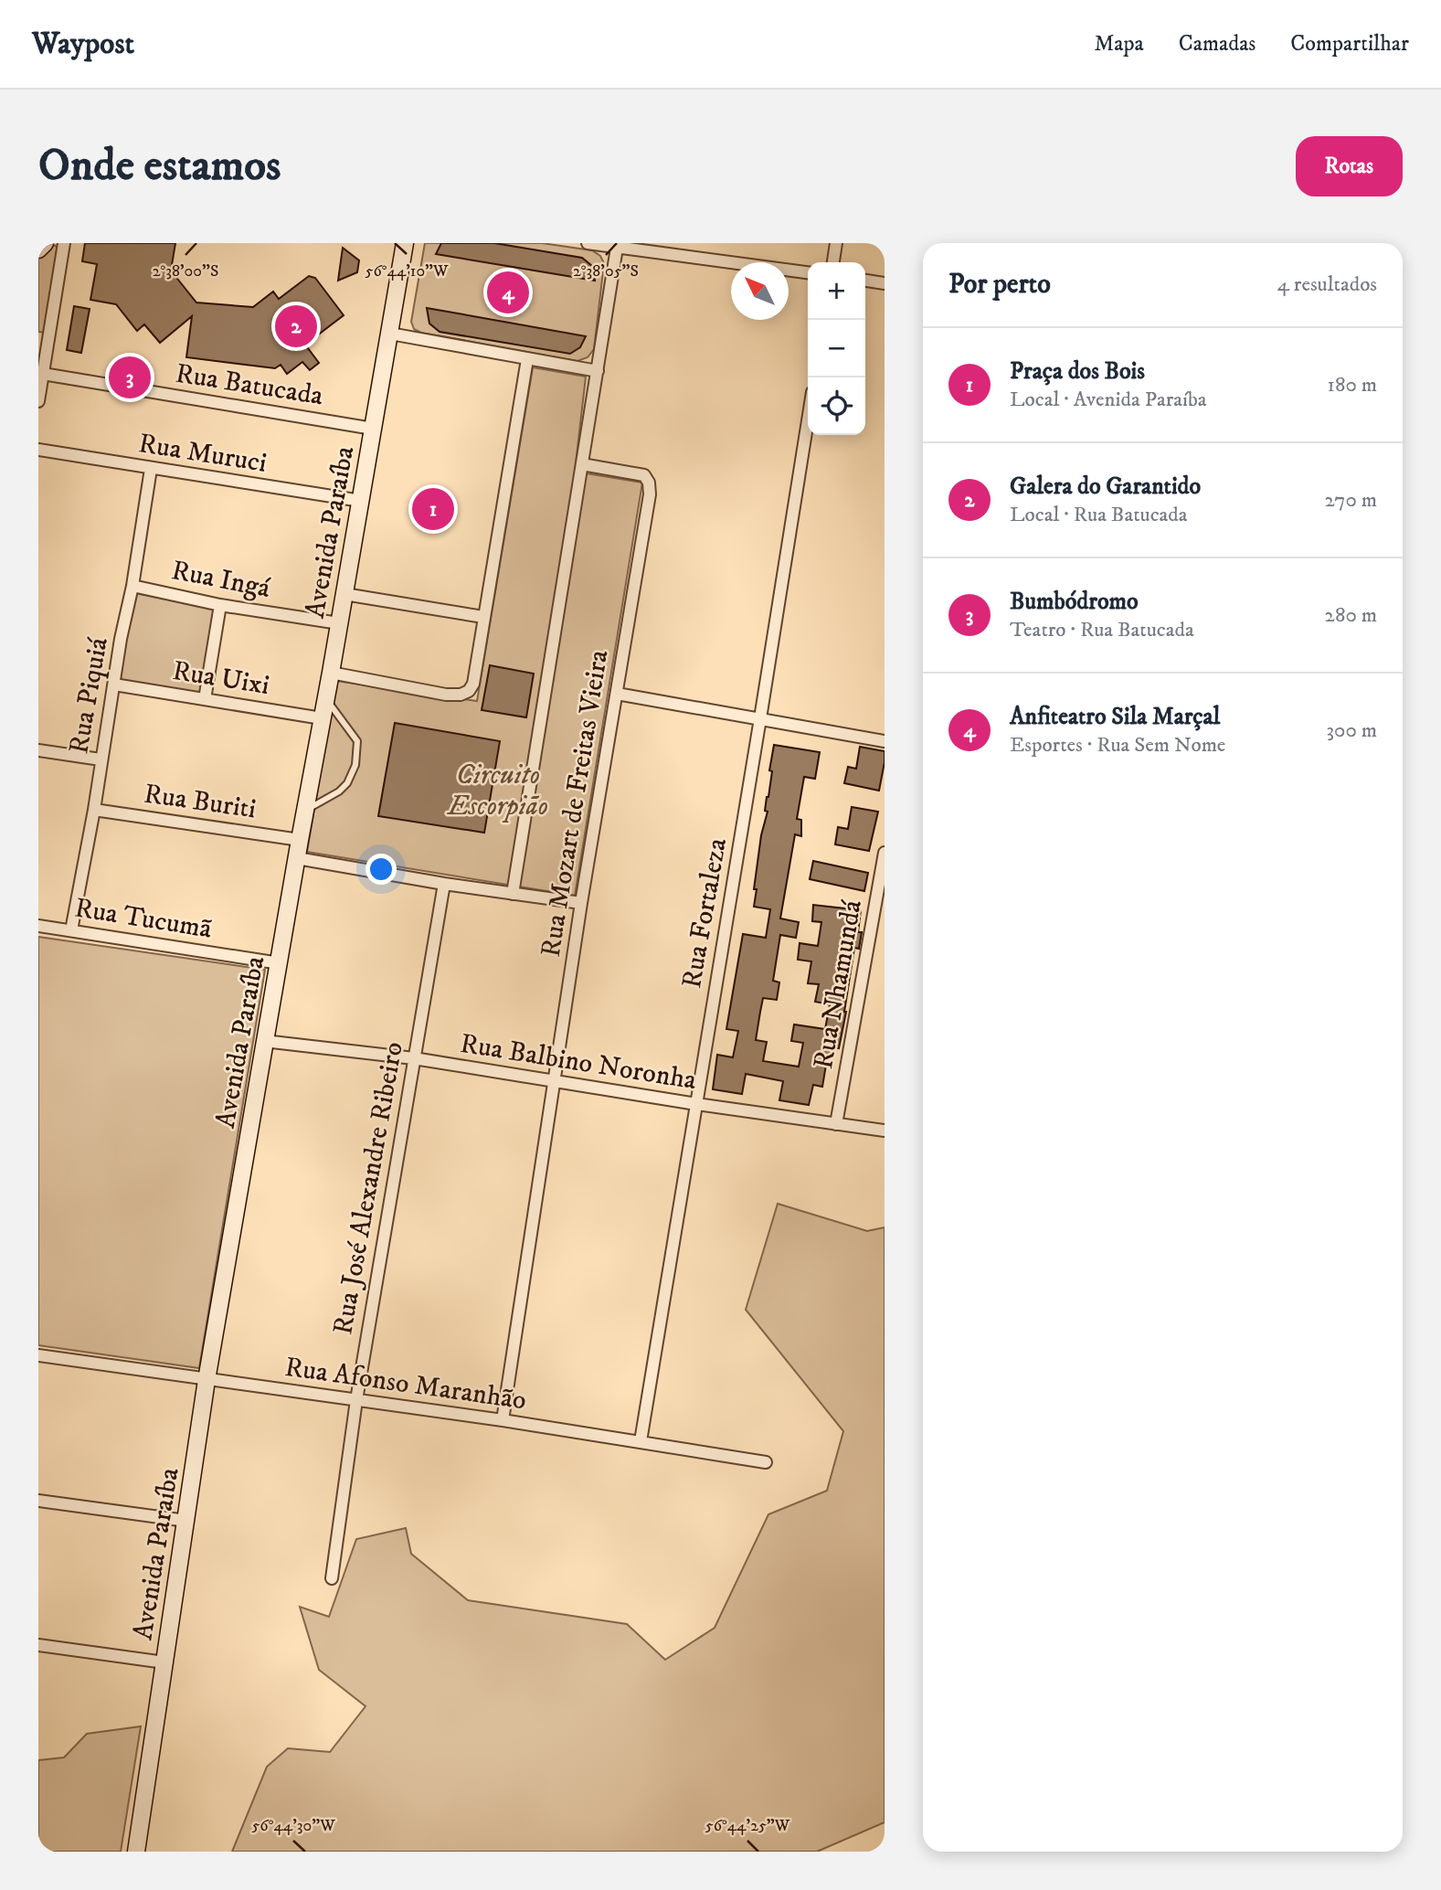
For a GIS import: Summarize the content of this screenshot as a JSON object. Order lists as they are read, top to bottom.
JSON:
{
  "streets": {
    "street": [
      "Rua Batucada",
      "Rua Muruci",
      "Avenida Paraíba",
      "Rua Ingá",
      "Rua Uixi",
      "Rua Piquiá",
      "Rua Buriti",
      "Rua Mozart de Freitas Vieira",
      "Rua Fortaleza",
      "Rua Tucumã",
      "Rua Nhamundá",
      "Rua Balbino Noronha",
      "Rua José Alexandre Ribeiro",
      "Rua Afonso Maranhão"
    ]
  },
  "crossings": [
    ["Rua Batucada", "Avenida Paraíba"],
    ["Rua Muruci", "Avenida Paraíba"],
    ["Rua Muruci", "Rua Piquiá"],
    ["Avenida Paraíba", "Rua Ingá"],
    ["Avenida Paraíba", "Rua Uixi"],
    ["Avenida Paraíba", "Rua Buriti"],
    ["Avenida Paraíba", "Rua Tucumã"],
    ["Avenida Paraíba", "Rua Balbino Noronha"],
    ["Avenida Paraíba", "Rua Afonso Maranhão"],
    ["Rua Ingá", "Rua Piquiá"],
    ["Rua Uixi", "Rua Piquiá"],
    ["Rua Piquiá", "Rua Buriti"],
    ["Rua Piquiá", "Rua Tucumã"],
    ["Rua Mozart de Freitas Vieira", "Rua Balbino Noronha"],
    ["Rua Mozart de Freitas Vieira", "Rua Afonso Maranhão"],
    ["Rua Fortaleza", "Rua Balbino Noronha"],
    ["Rua Fortaleza", "Rua Afonso Maranhão"],
    ["Rua Nhamundá", "Rua Balbino Noronha"],
    ["Rua Balbino Noronha", "Rua José Alexandre Ribeiro"],
    ["Rua José Alexandre Ribeiro", "Rua Afonso Maranhão"]
  ],
  "parks": ["Circuito Escorpião"],
  "north": "top left",
  "page": {
    "header": "Waypost",
    "nav": ["Mapa", "Camadas", "Compartilhar"],
    "buttons": "Rotas",
    "title": "Onde estamos",
    "heading": ["Por perto", "4 resultados"],
    "map_buttons": ["+", "−"],
    "pins": [
      "4",
      "2",
      "3",
      "1"
    ],
    "list": [
      {
        "mark": "1",
        "name": "Praça dos Bois",
        "note": "Local · Avenida Paraíba",
        "value": "180 m"
      },
      {
        "mark": "2",
        "name": "Galera do Garantido",
        "note": "Local · Rua Batucada",
        "value": "270 m"
      },
      {
        "mark": "3",
        "name": "Bumbódromo",
        "note": "Teatro · Rua Batucada",
        "value": "280 m"
      },
      {
        "mark": "4",
        "name": "Anfiteatro Sila Marçal",
        "note": "Esportes · Rua Sem Nome",
        "value": "300 m"
      }
    ]
  },
  "coordinates": [
    "56°44'10\"W",
    "2°38'00\"S",
    "2°38'05\"S",
    "56°44'30\"W",
    "56°44'25\"W"
  ]
}
